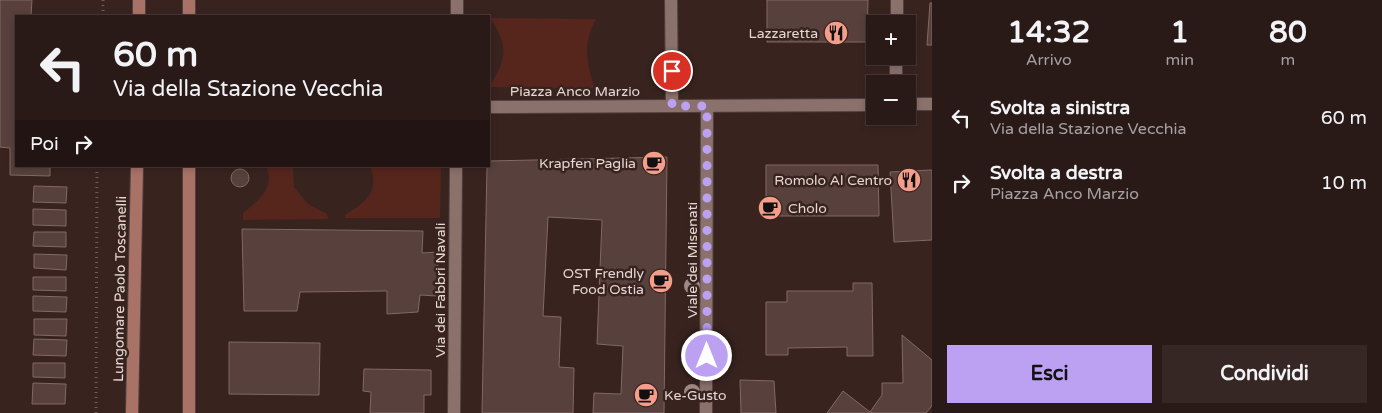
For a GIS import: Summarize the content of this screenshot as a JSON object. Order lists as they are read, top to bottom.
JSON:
{
  "streets": {
    "main road": ["Lungomare Paolo Toscanelli"],
    "street": ["Piazza Anco Marzio", "Viale dei Misenati", "Via dei Fabbri Navali"]
  },
  "crossings": [
    ["Piazza Anco Marzio", "Viale dei Misenati"]
  ],
  "places": {
    "restaurant": ["Lazzaretta", "Romolo Al Centro"],
    "cafe": [
      "Krapfen Paglia",
      "Cholo",
      "OST Frendly Food Ostia",
      "Ke-Gusto"
    ]
  },
  "page": {
    "eta": [
      "14:32",
      "Arrivo",
      "1",
      "min",
      "80",
      "m"
    ],
    "map_buttons": ["+", "−"],
    "turn": ["60 m", "Via della Stazione Vecchia"],
    "list": [
      {
        "name": "Svolta a sinistra",
        "note": "Via della Stazione Vecchia",
        "value": "60 m"
      },
      {
        "name": "Svolta a destra",
        "note": "Piazza Anco Marzio",
        "value": "10 m"
      }
    ],
    "then": "Poi",
    "buttons": ["Esci", "Condividi"]
  }
}
